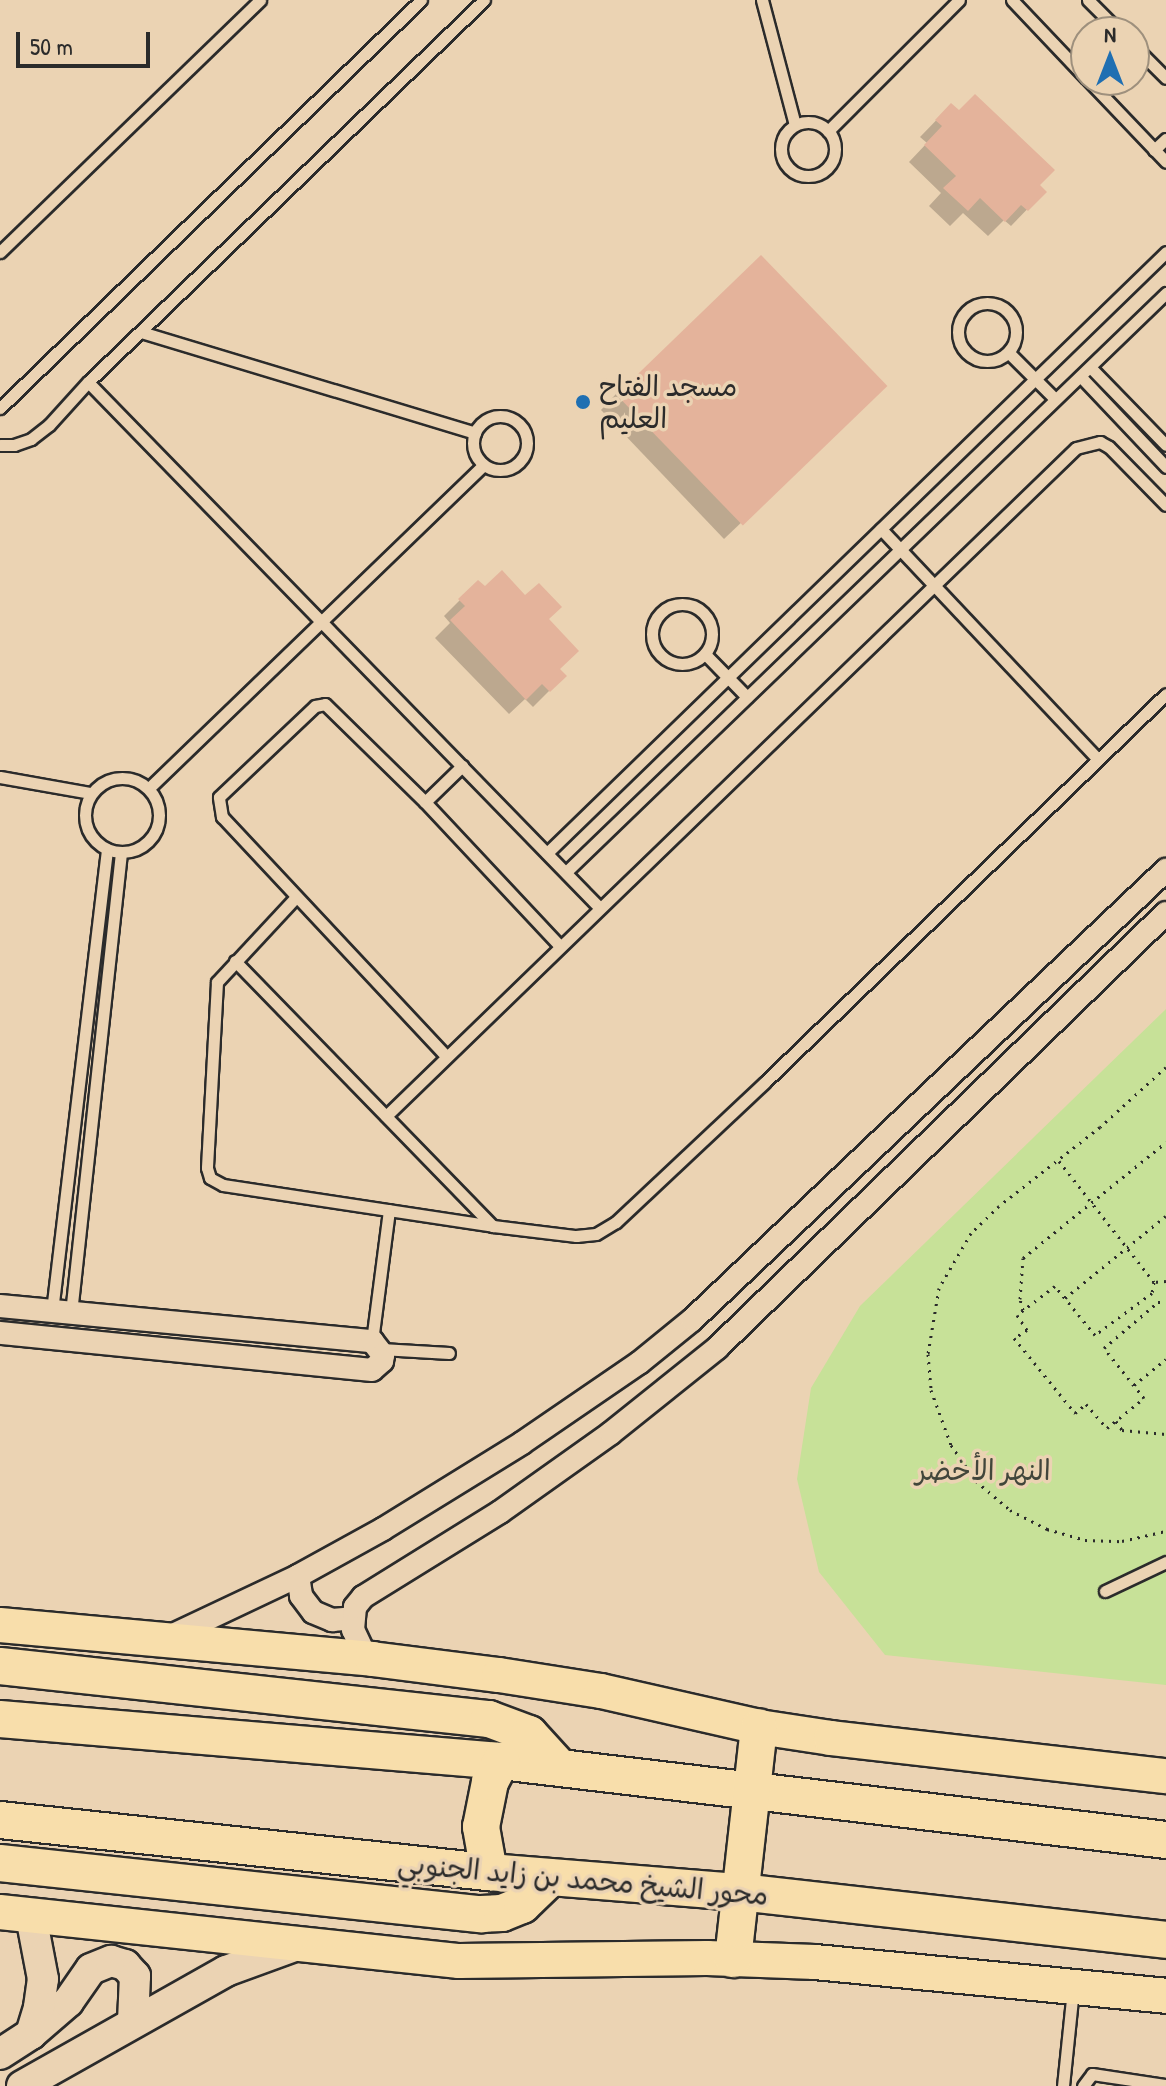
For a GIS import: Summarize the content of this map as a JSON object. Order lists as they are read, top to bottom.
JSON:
{
  "streets": {
    "highway": ["محور الشيخ محمد بن زايد الجنوبي"]
  },
  "parks": ["النهر الأخضر"],
  "places": ["مسجد الفتاح العليم"],
  "scale_bar": "50 m",
  "north": "top"
}
